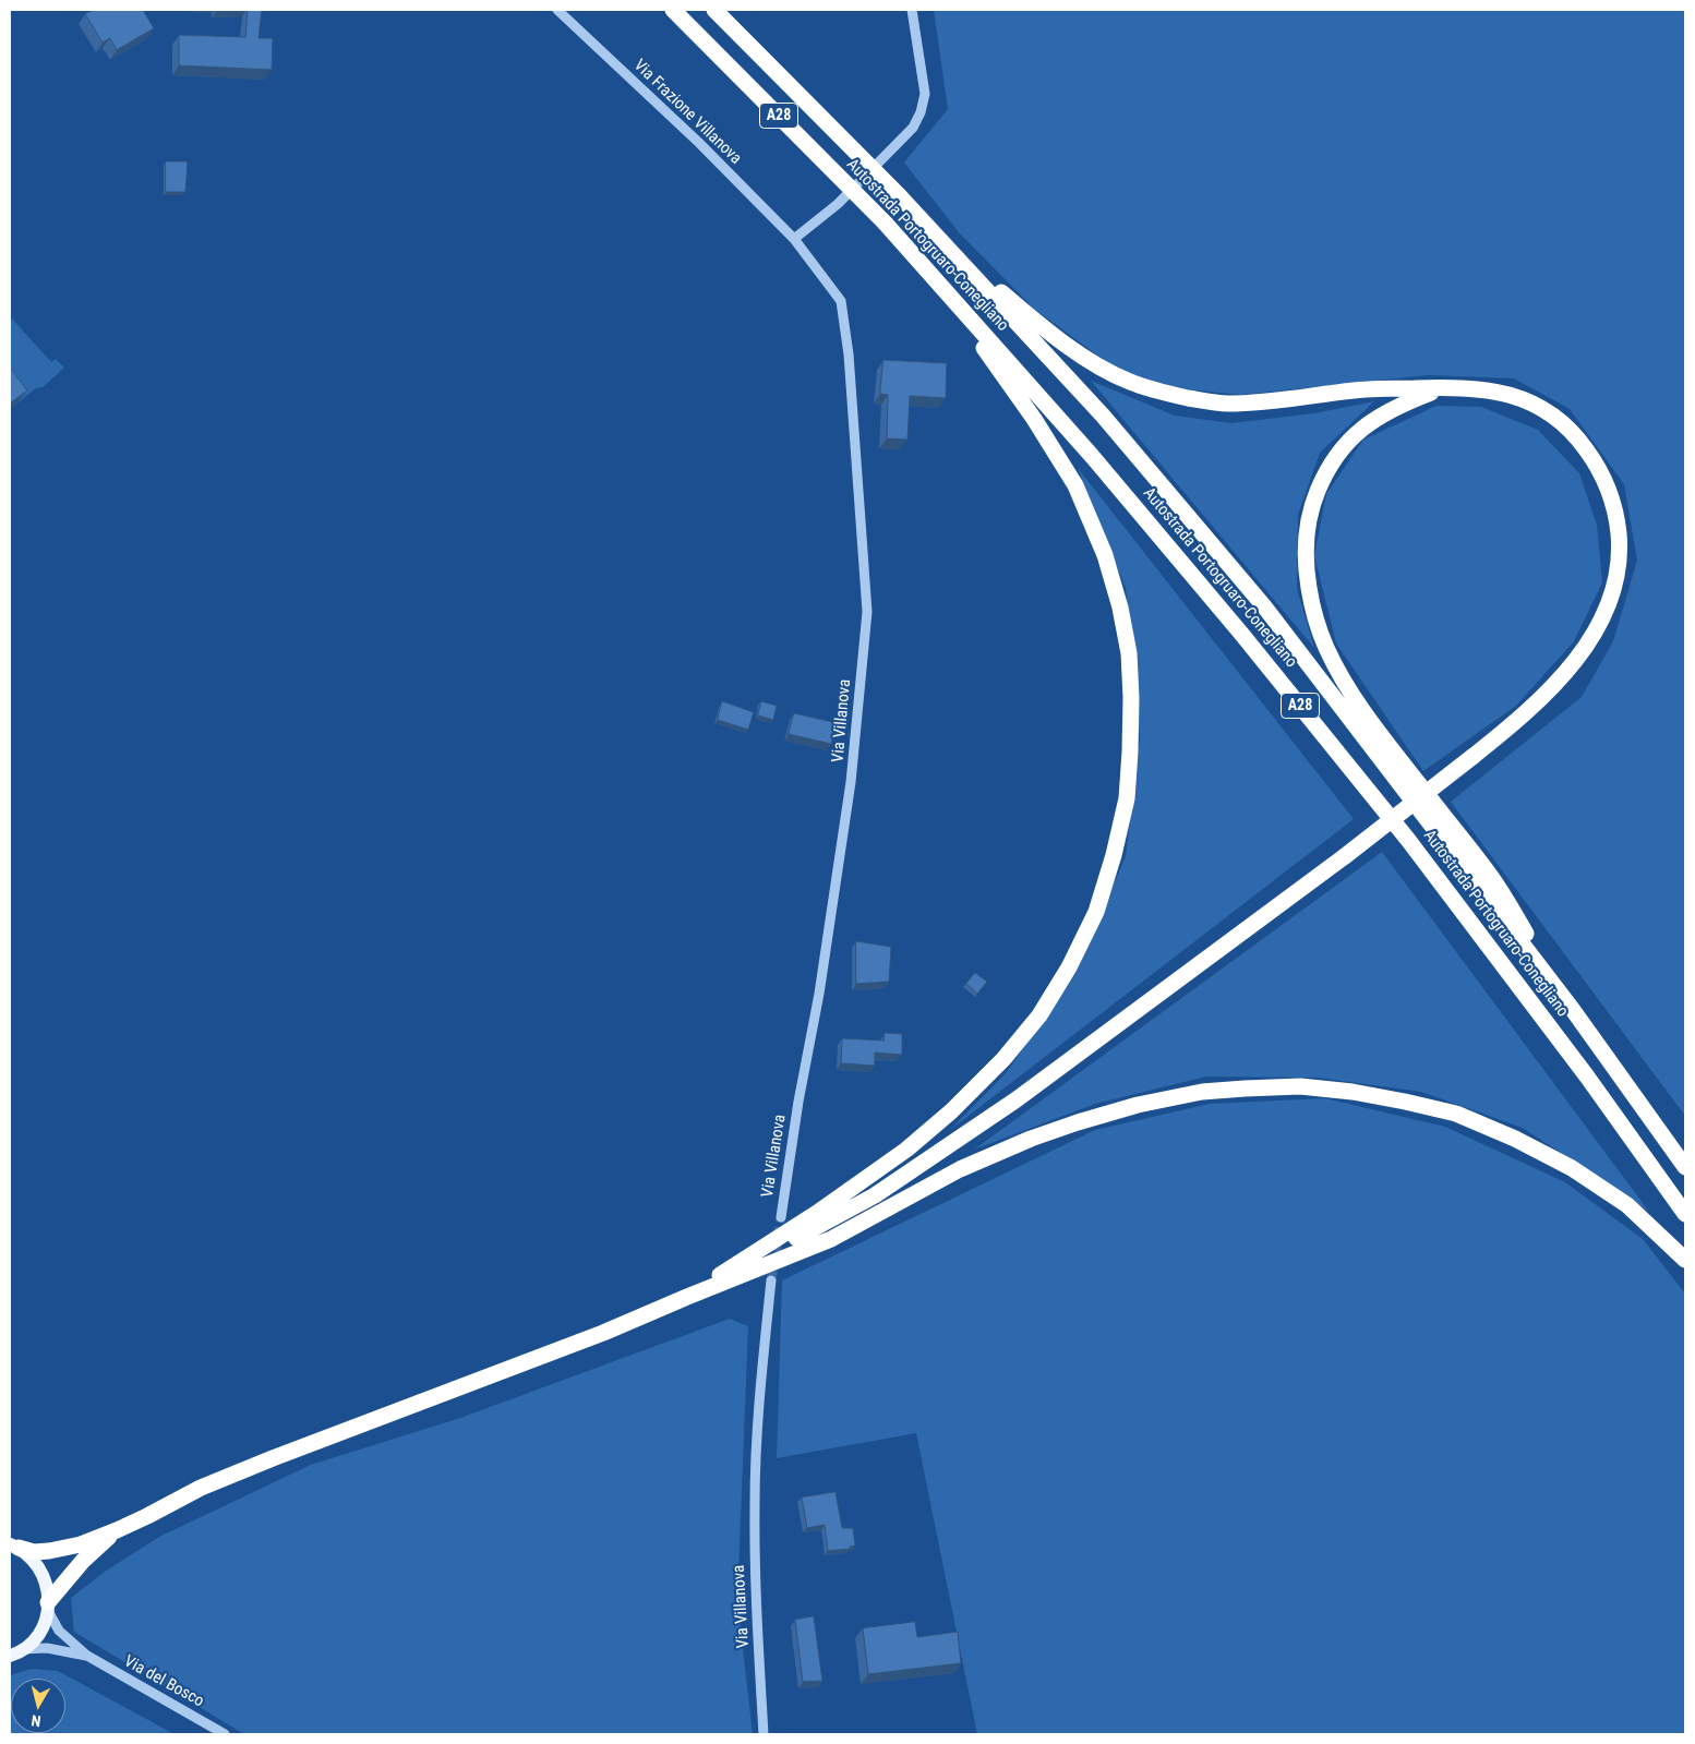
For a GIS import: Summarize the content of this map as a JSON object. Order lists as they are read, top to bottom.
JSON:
{
  "streets": {
    "highway": ["A28", "Autostrada Portogruaro-Conegliano"],
    "street": ["Via Frazione Villanova", "Via Villanova", "Via del Bosco"]
  },
  "crossings": [
    ["Via Frazione Villanova", "Via Villanova"]
  ],
  "north": "bottom"
}
